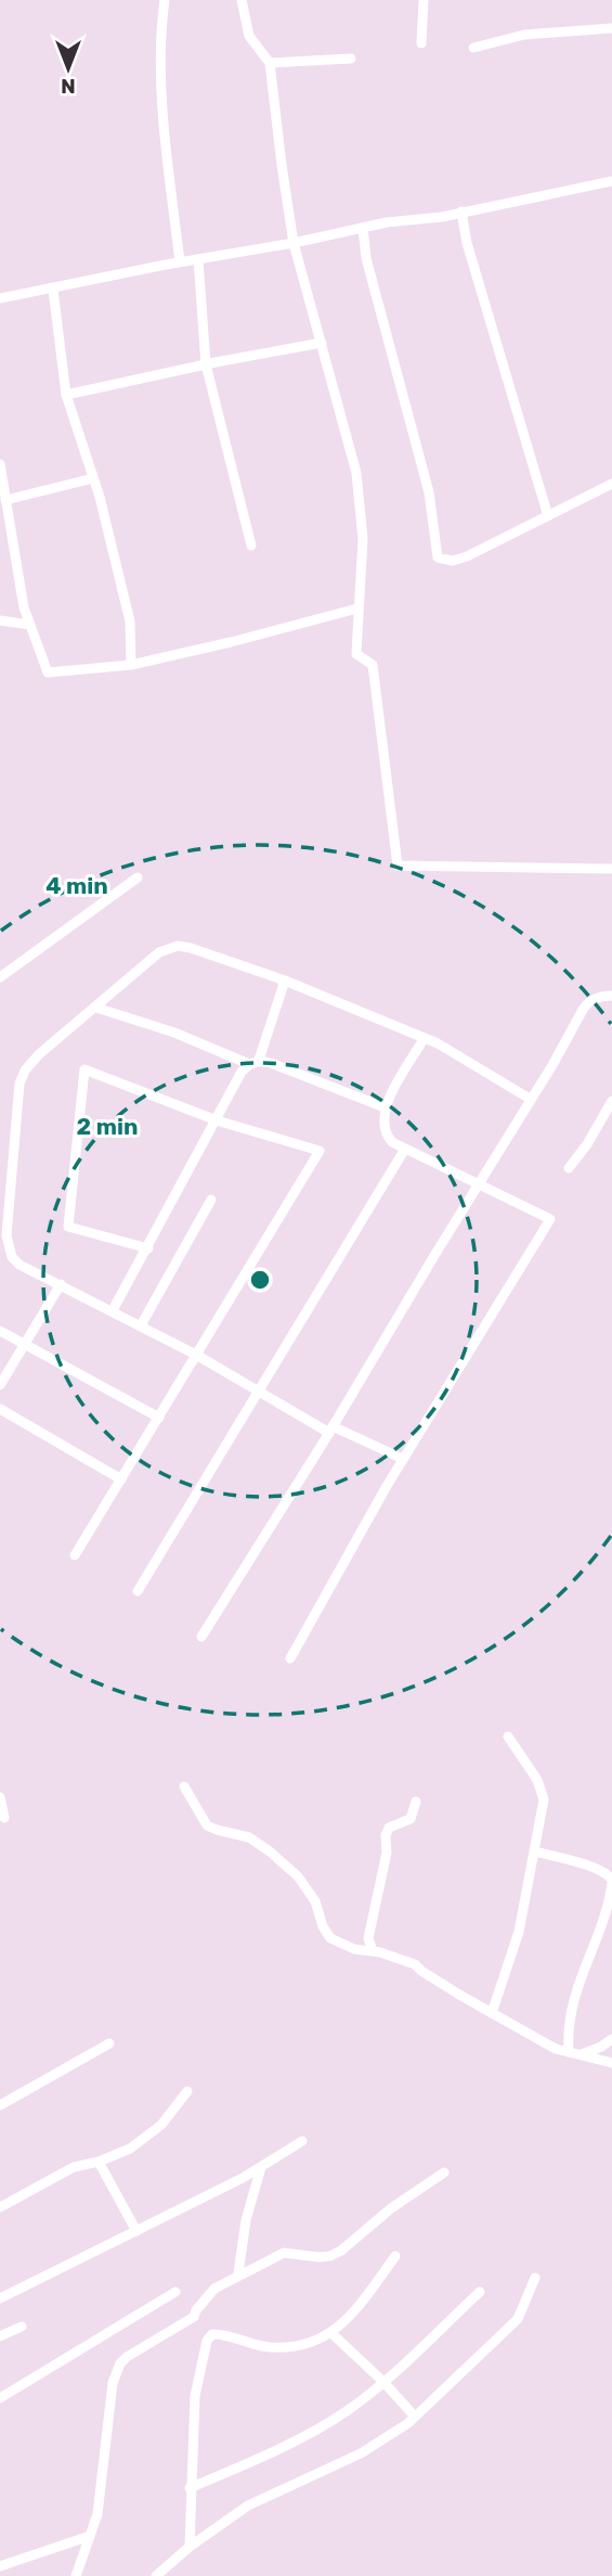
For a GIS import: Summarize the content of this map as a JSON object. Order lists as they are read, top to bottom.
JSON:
{
  "north": "bottom",
  "rings": ["4 min", "2 min"]
}
